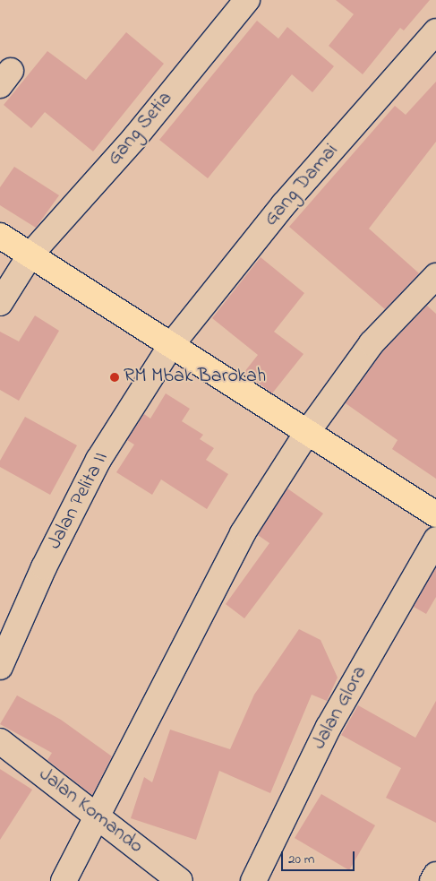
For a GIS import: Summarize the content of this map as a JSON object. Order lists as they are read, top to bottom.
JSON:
{
  "streets": {
    "street": [
      "Gang Setia",
      "Gang Damai",
      "Jalan Pelita II",
      "Jalan Glora",
      "Jalan Komando"
    ]
  },
  "crossings": [
    ["Gang Damai", "Jalan Pelita II"]
  ],
  "places": ["RM Mbak Barokah"],
  "scale_bar": "20 m"
}
